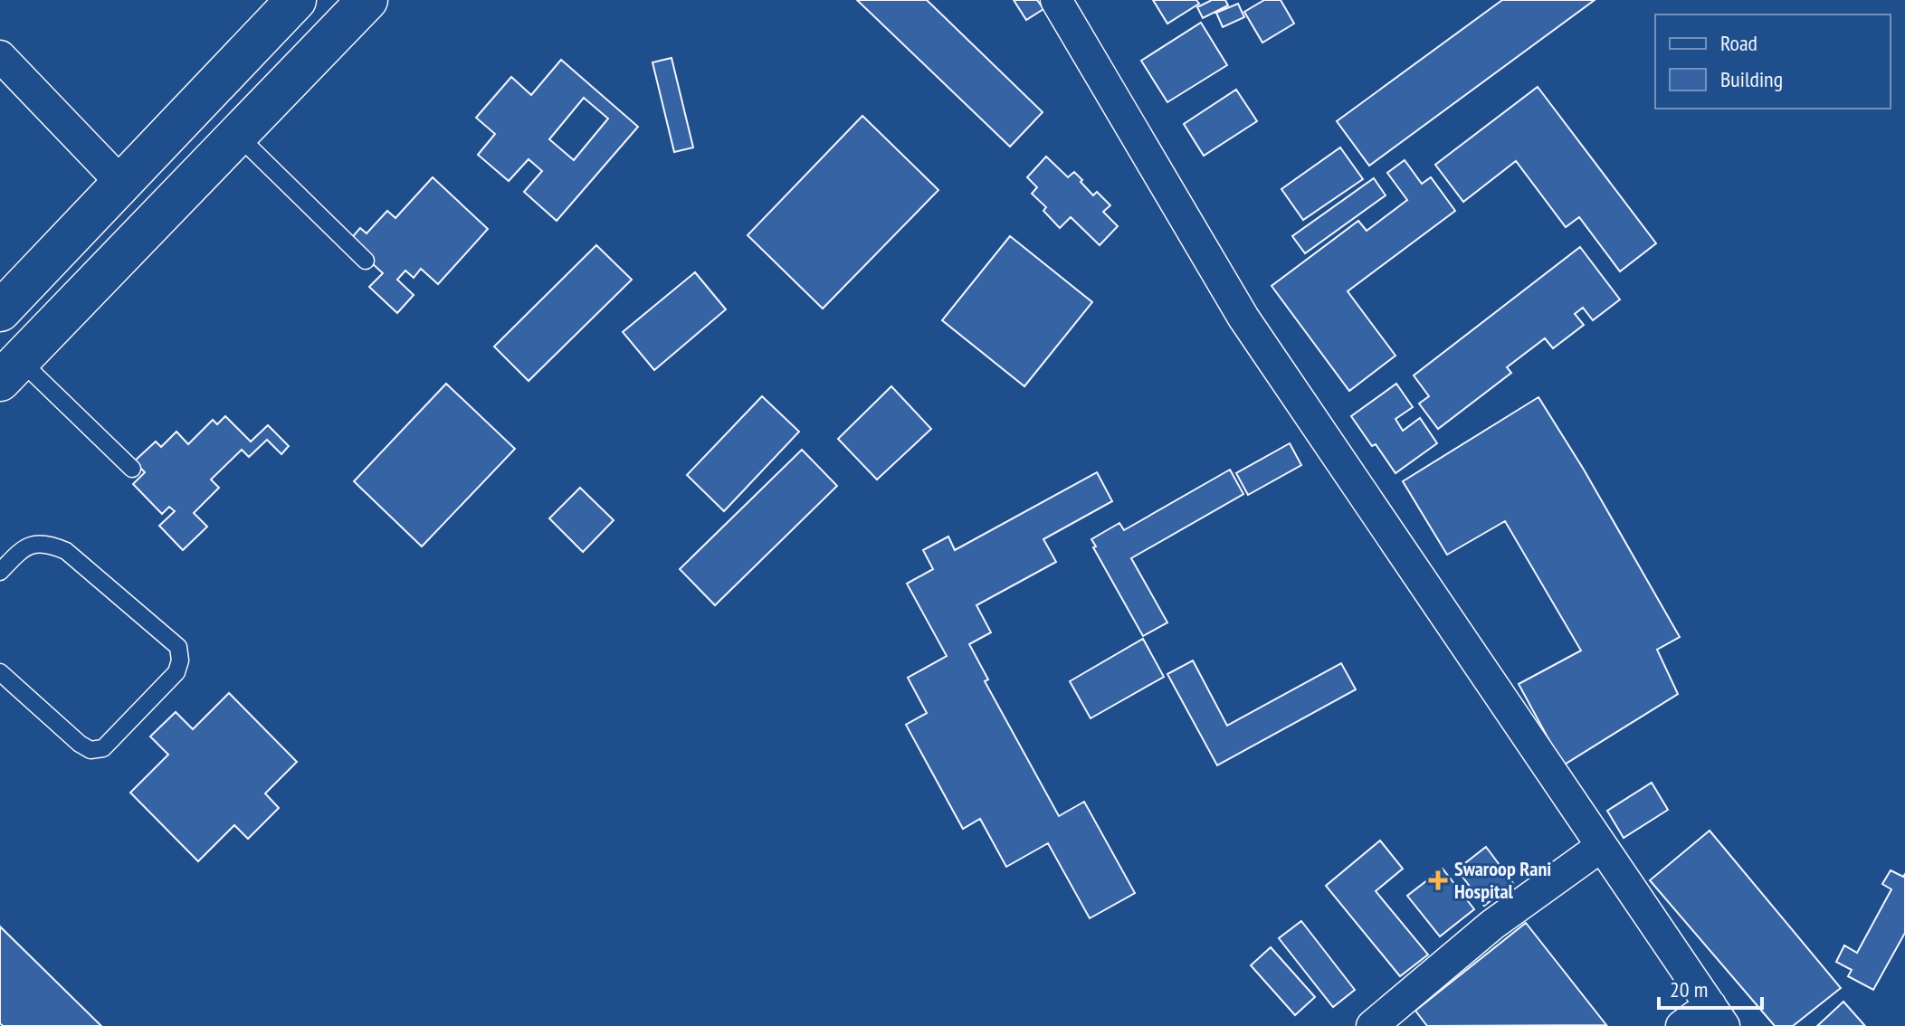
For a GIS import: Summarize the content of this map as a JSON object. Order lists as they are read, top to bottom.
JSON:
{
  "places": {
    "health": ["Swaroop Rani Hospital"]
  },
  "legend": ["Road", "Building"],
  "scale_bar": "20 m"
}
